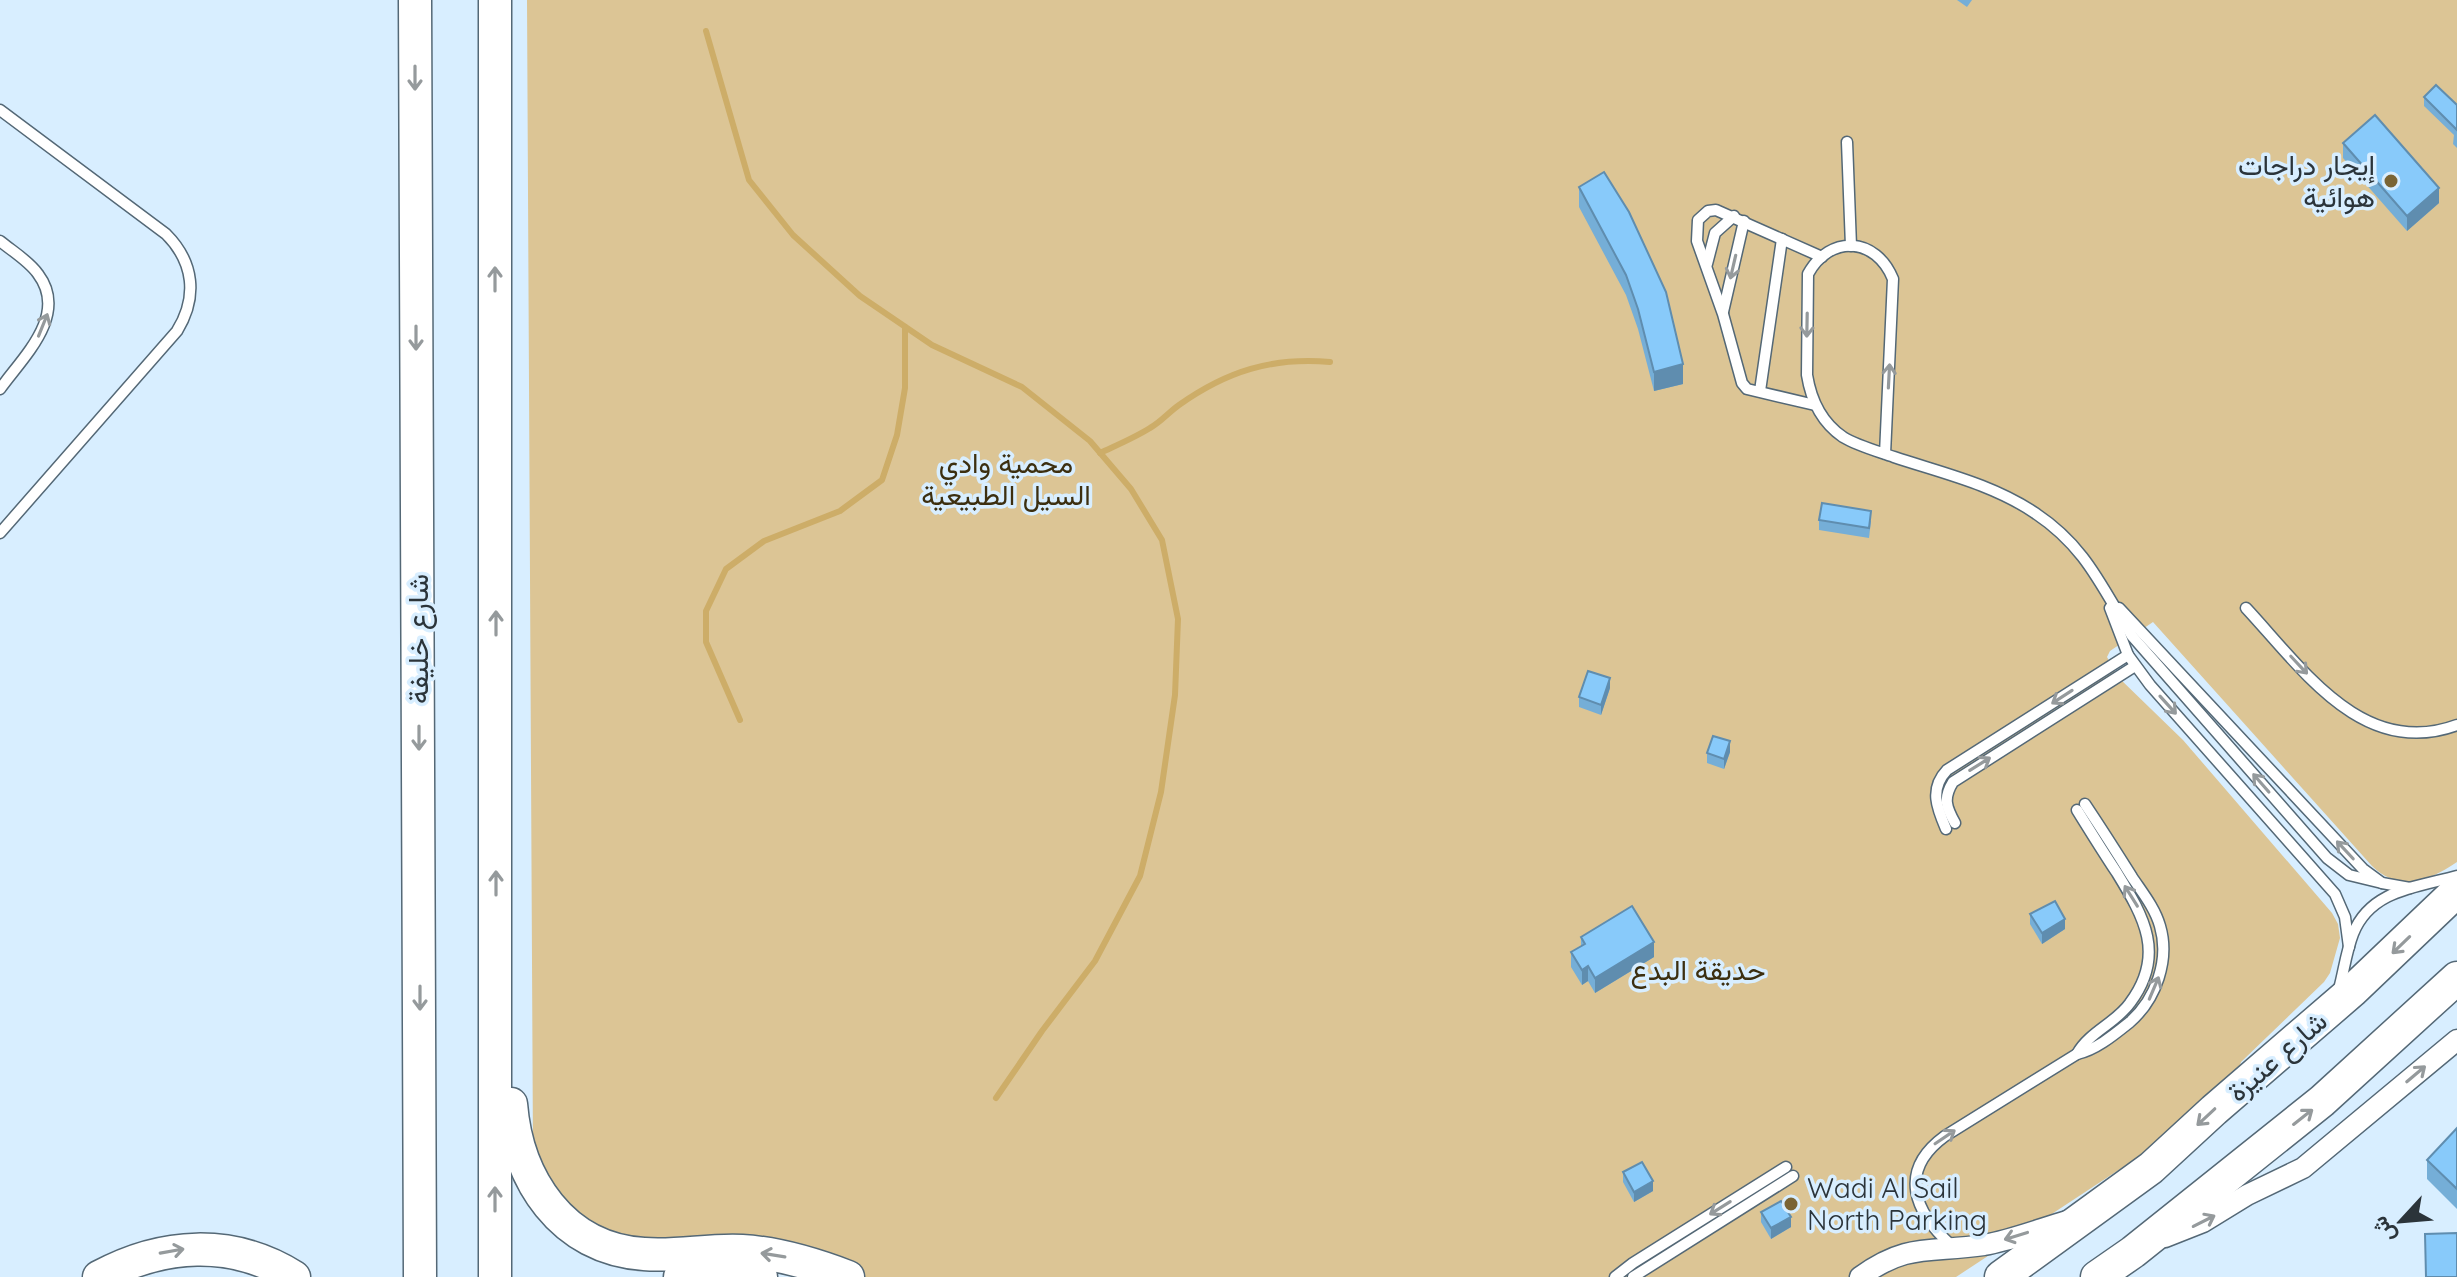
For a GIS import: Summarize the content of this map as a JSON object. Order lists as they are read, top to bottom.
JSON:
{
  "streets": {
    "main road": ["شارع خليفة", "شارع عنيزة"]
  },
  "parks": ["محمية وادي السيل الطبيعية", "حديقة البدع"],
  "places": ["إيجار دراجات هوائية", "Wadi Al Sail North Parking"],
  "north": "bottom left"
}
